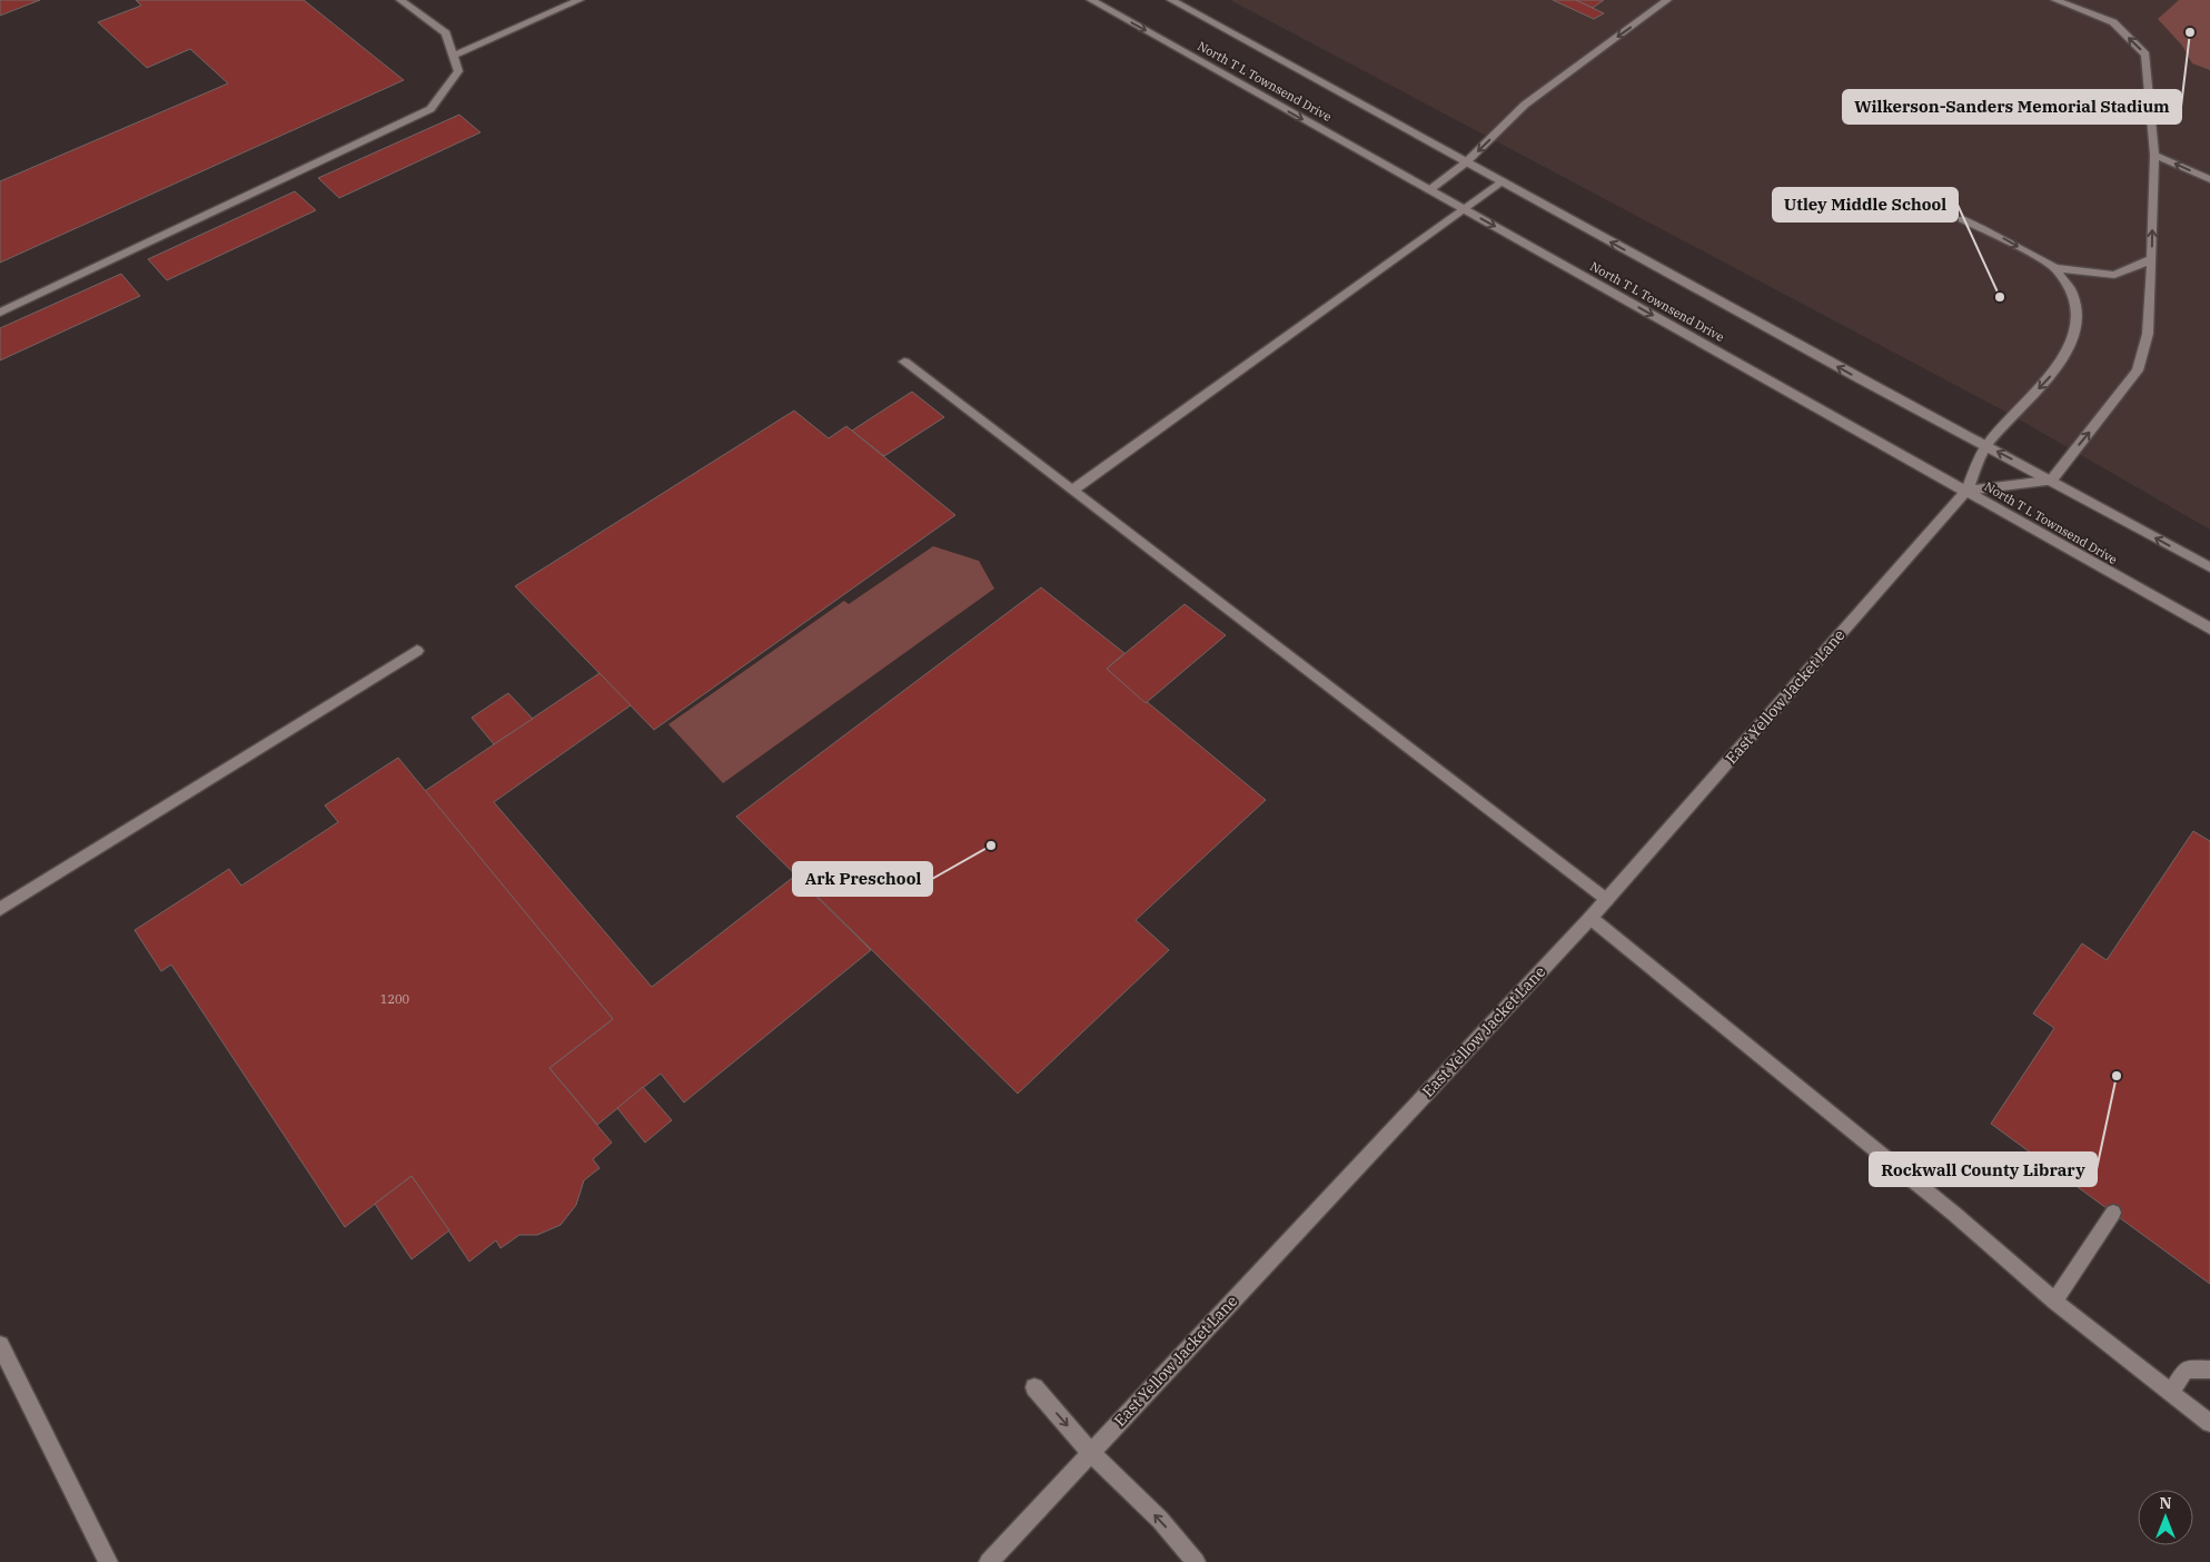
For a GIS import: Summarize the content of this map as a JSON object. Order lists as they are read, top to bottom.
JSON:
{
  "streets": {
    "street": ["North T L Townsend Drive", "East Yellow Jacket Lane"]
  },
  "crossings": [
    ["North T L Townsend Drive", "East Yellow Jacket Lane"]
  ],
  "places": [
    "Wilkerson-Sanders Memorial Stadium",
    "Utley Middle School",
    "Ark Preschool",
    "Rockwall County Library"
  ],
  "house_numbers": ["1200"],
  "north": "top"
}
